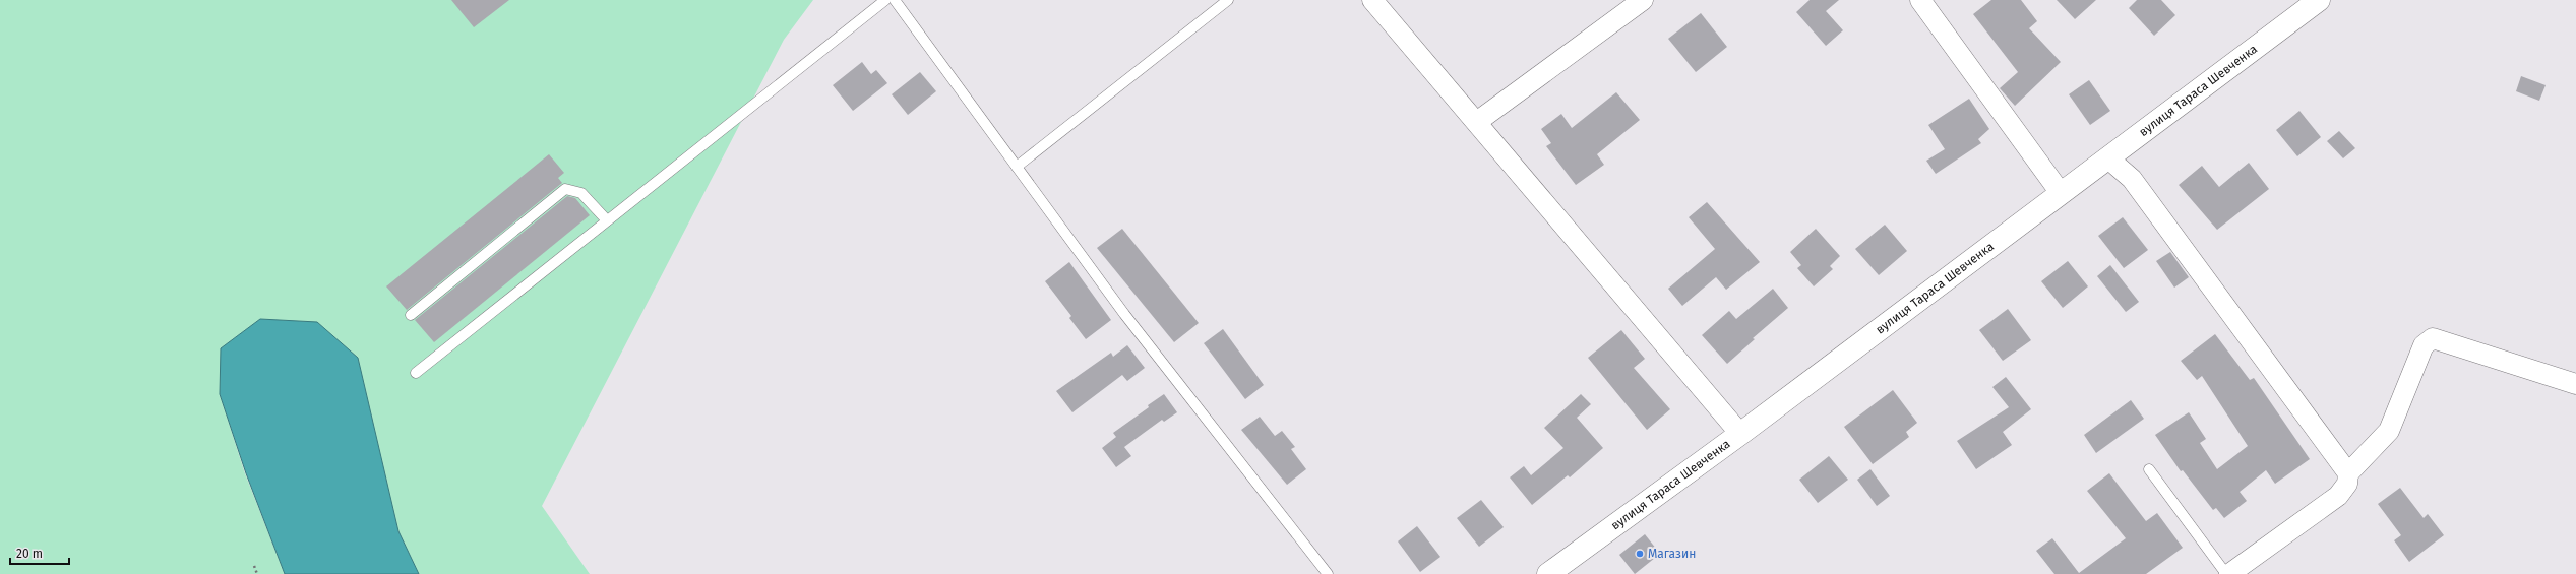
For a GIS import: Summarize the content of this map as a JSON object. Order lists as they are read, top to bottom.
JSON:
{
  "streets": {
    "street": ["вулиця Тараса Шевченка"]
  },
  "places": ["Магазин"],
  "scale_bar": "20 m"
}
